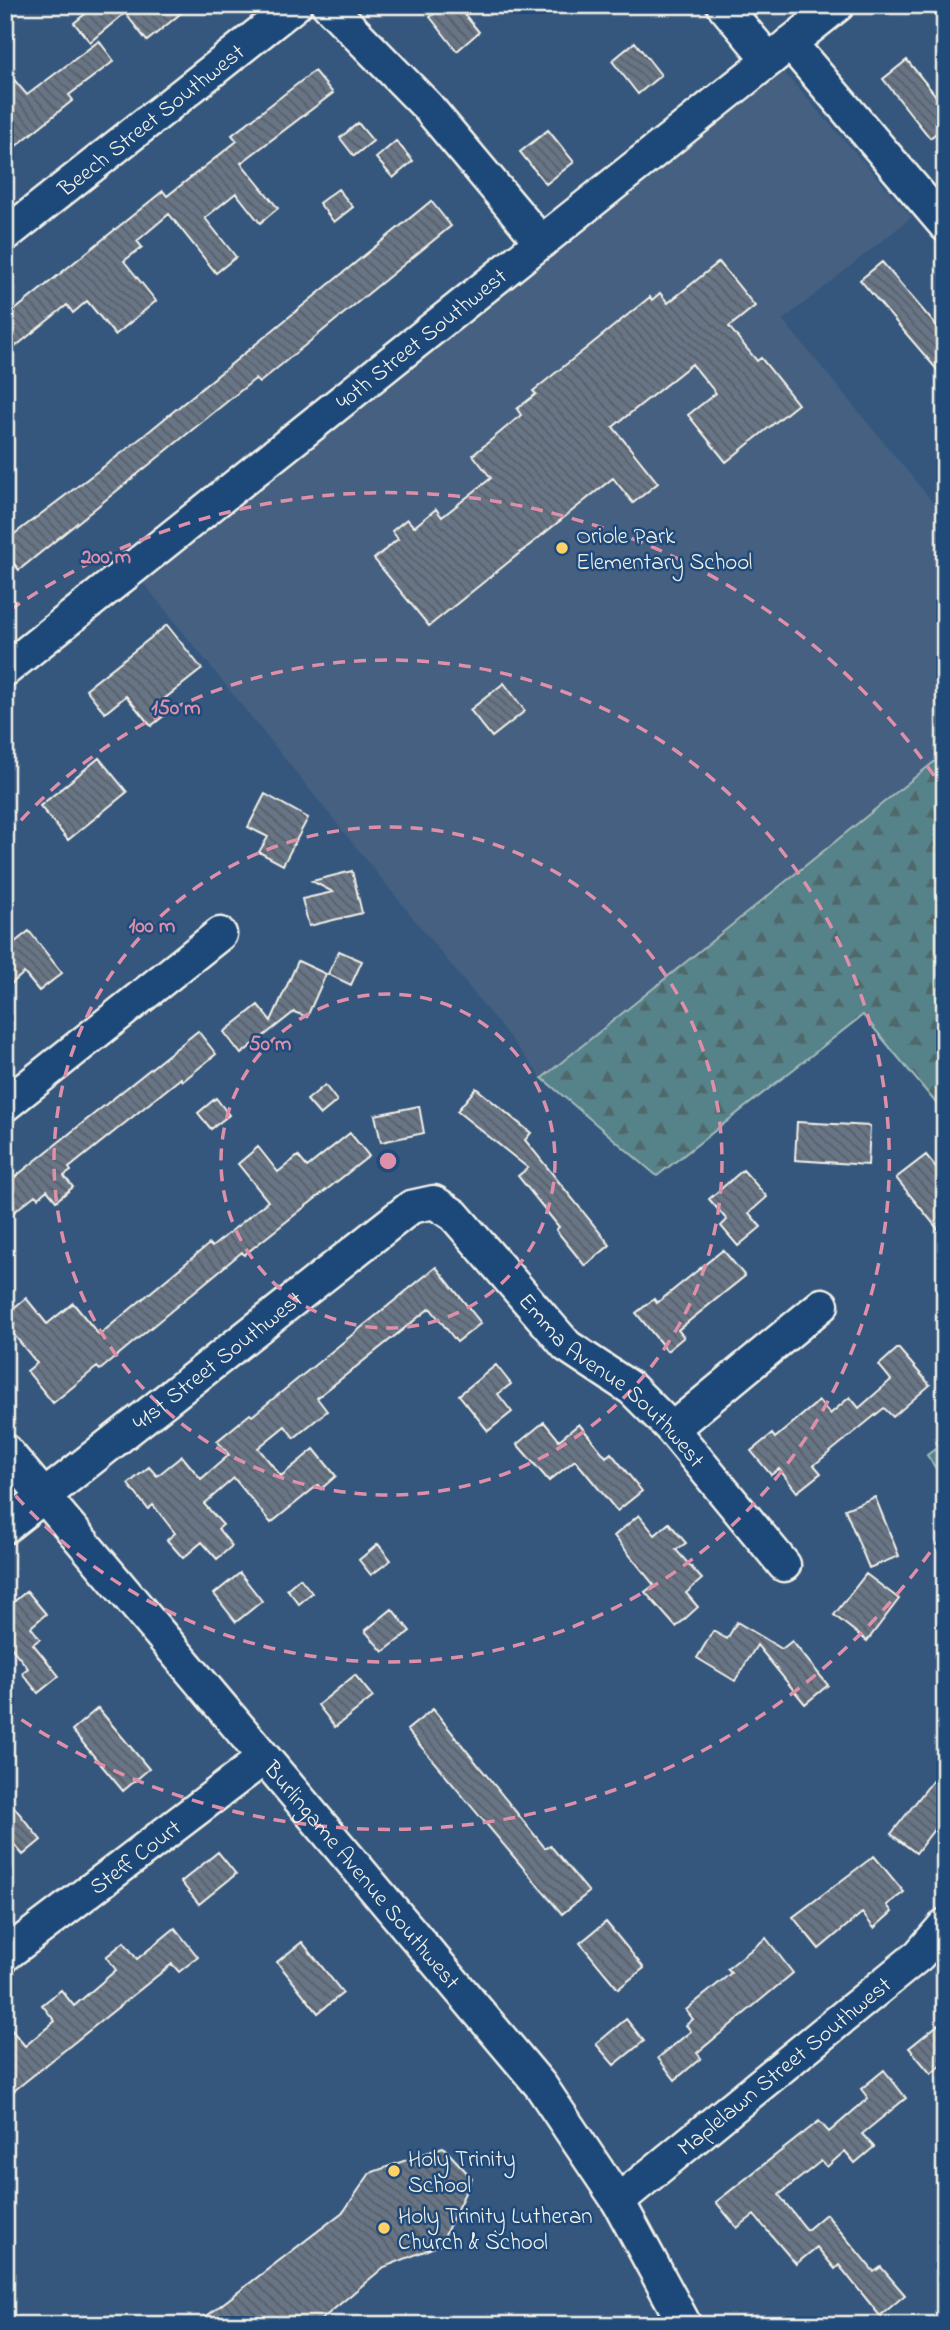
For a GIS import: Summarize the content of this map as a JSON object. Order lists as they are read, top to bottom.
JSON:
{
  "streets": {
    "street": [
      "Beech Street Southwest",
      "40th Street Southwest",
      "41st Street Southwest",
      "Emma Avenue Southwest",
      "Steff Court",
      "Burlingame Avenue Southwest",
      "Maplelawn Street Southwest"
    ]
  },
  "crossings": [
    ["41st Street Southwest", "Emma Avenue Southwest"],
    ["41st Street Southwest", "Burlingame Avenue Southwest"],
    ["Steff Court", "Burlingame Avenue Southwest"],
    ["Burlingame Avenue Southwest", "Maplelawn Street Southwest"]
  ],
  "places": ["Oriole Park Elementary School", "Holy Trinity School", "Holy Trinity Lutheran Church & School"],
  "rings": [
    "200 m",
    "150 m",
    "100 m",
    "50 m"
  ]
}
